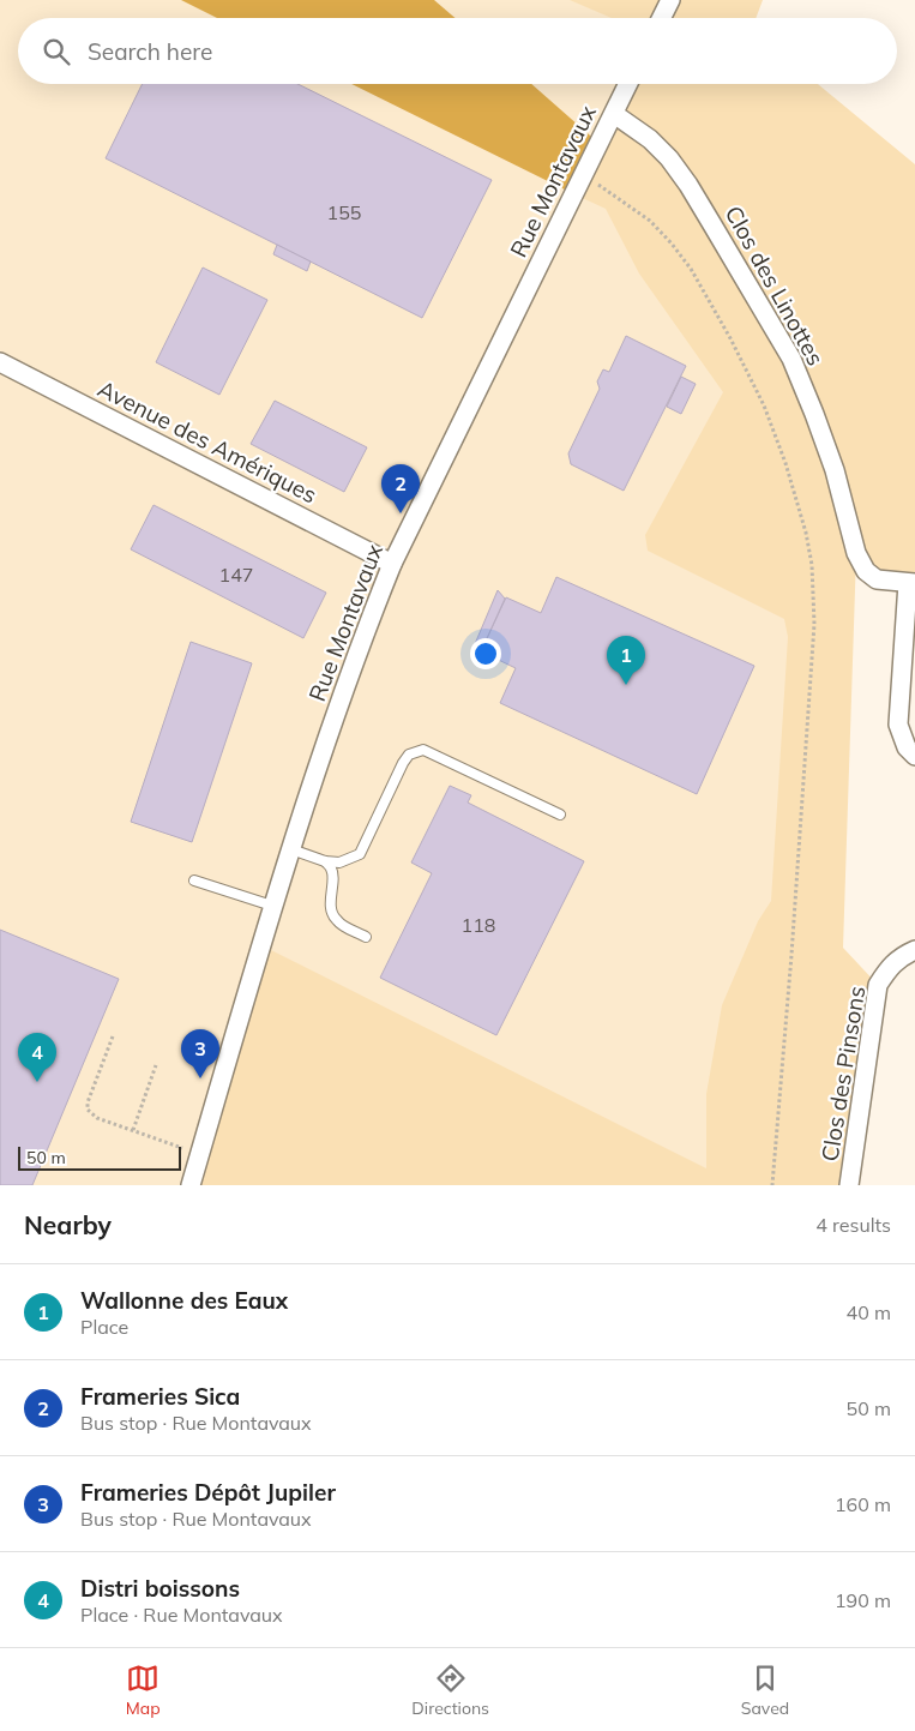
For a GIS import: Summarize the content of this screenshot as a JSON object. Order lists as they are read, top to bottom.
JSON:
{
  "streets": {
    "street": [
      "Rue Montavaux",
      "Clos des Linottes",
      "Avenue des Amériques",
      "Clos des Pinsons"
    ]
  },
  "crossings": [
    ["Rue Montavaux", "Clos des Linottes"],
    ["Rue Montavaux", "Avenue des Amériques"]
  ],
  "house_numbers": ["155", "147", "118"],
  "scale_bar": "50 m",
  "page": {
    "search": "Search here",
    "pins": [
      "2",
      "1",
      "3",
      "4"
    ],
    "scale": "50 m",
    "heading": ["Nearby", "4 results"],
    "list": [
      {
        "mark": "1",
        "name": "Wallonne des Eaux",
        "note": "Place",
        "value": "40 m"
      },
      {
        "mark": "2",
        "name": "Frameries Sica",
        "note": "Bus stop · Rue Montavaux",
        "value": "50 m"
      },
      {
        "mark": "3",
        "name": "Frameries Dépôt Jupiler",
        "note": "Bus stop · Rue Montavaux",
        "value": "160 m"
      },
      {
        "mark": "4",
        "name": "Distri boissons",
        "note": "Place · Rue Montavaux",
        "value": "190 m"
      }
    ],
    "nav": ["Map", "Directions", "Saved"]
  }
}
